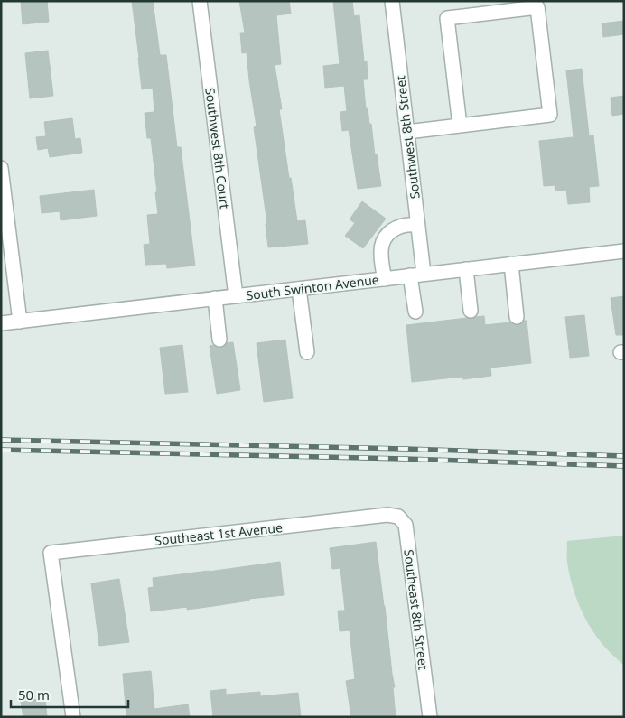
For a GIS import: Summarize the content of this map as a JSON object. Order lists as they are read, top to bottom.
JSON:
{
  "streets": {
    "street": [
      "Southwest 8th Street",
      "Southwest 8th Court",
      "South Swinton Avenue",
      "Southeast 1st Avenue",
      "Southeast 8th Street"
    ]
  },
  "crossings": [
    ["Southwest 8th Street", "South Swinton Avenue"],
    ["Southwest 8th Court", "South Swinton Avenue"],
    ["Southeast 1st Avenue", "Southeast 8th Street"]
  ],
  "scale_bar": "50 m"
}
